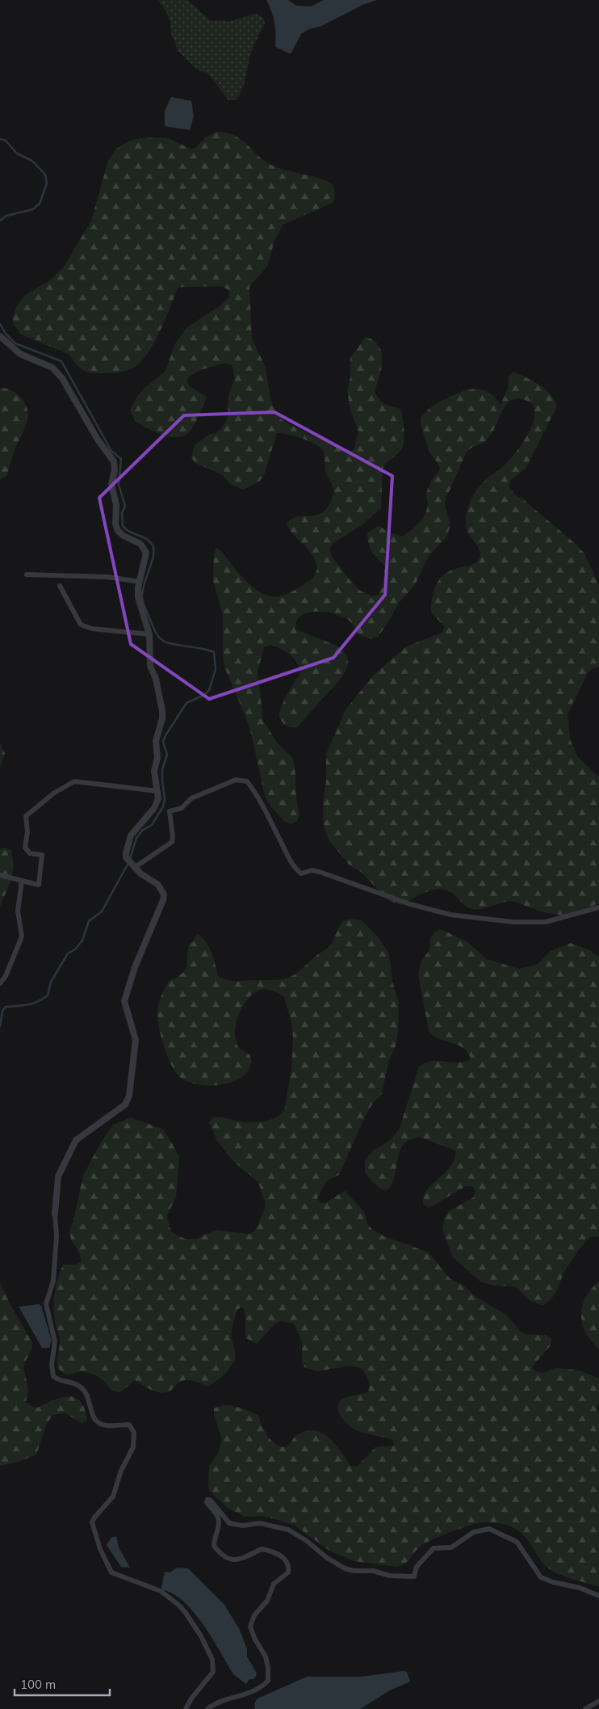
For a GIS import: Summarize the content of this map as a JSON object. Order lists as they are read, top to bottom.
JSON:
{
  "scale_bar": "100 m"
}
